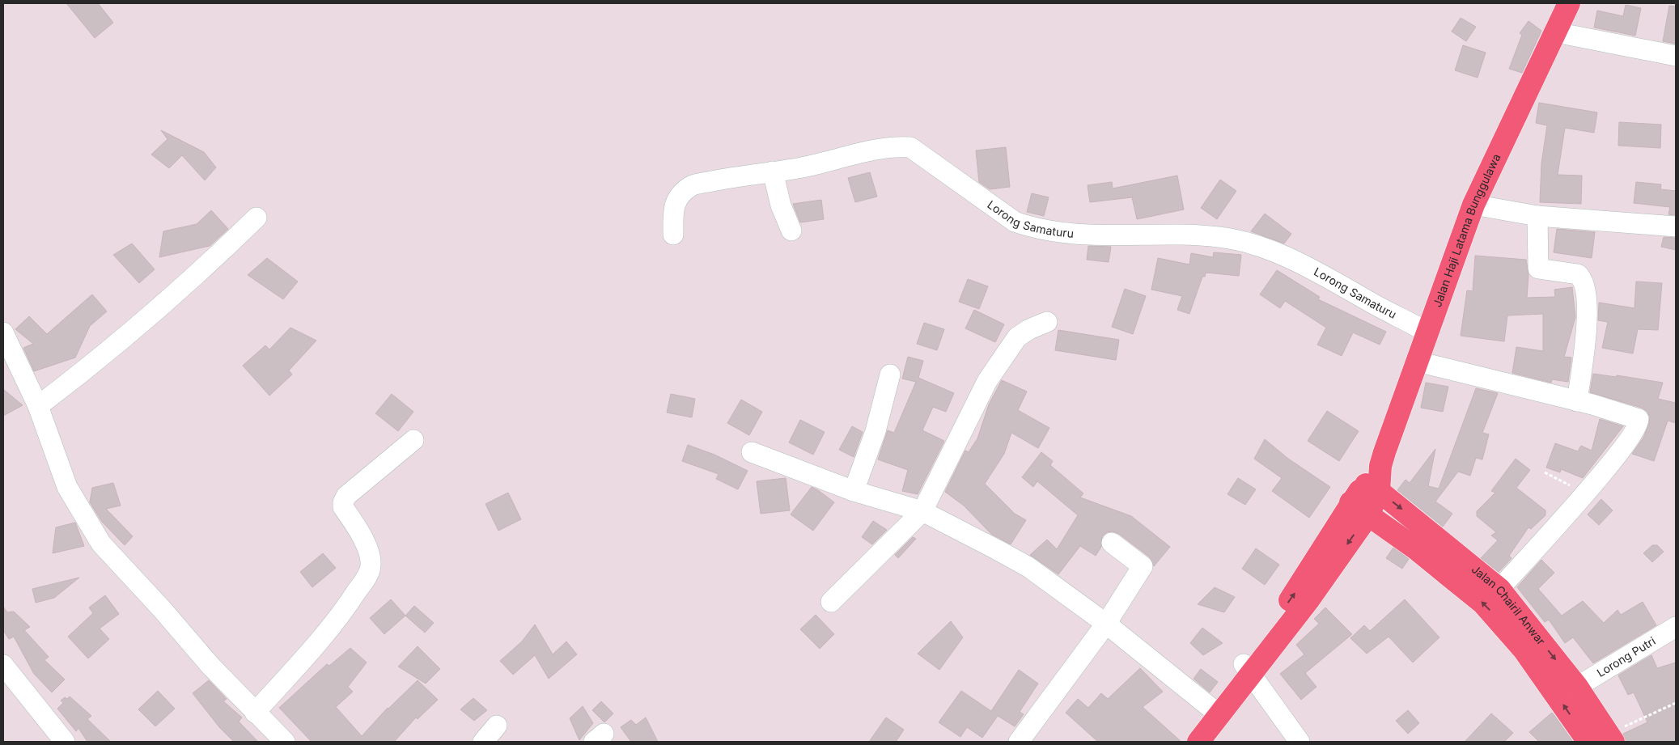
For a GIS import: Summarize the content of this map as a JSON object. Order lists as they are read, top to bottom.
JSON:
{
  "streets": {
    "main road": ["Jalan Haji Latama Bunggulawa", "Jalan Chairil Anwar"],
    "street": ["Lorong Samaturu", "Lorong Putri"]
  },
  "crossings": [
    ["Lorong Samaturu", "Jalan Haji Latama Bunggulawa"],
    ["Jalan Haji Latama Bunggulawa", "Jalan Chairil Anwar"],
    ["Jalan Chairil Anwar", "Lorong Putri"]
  ]
}
